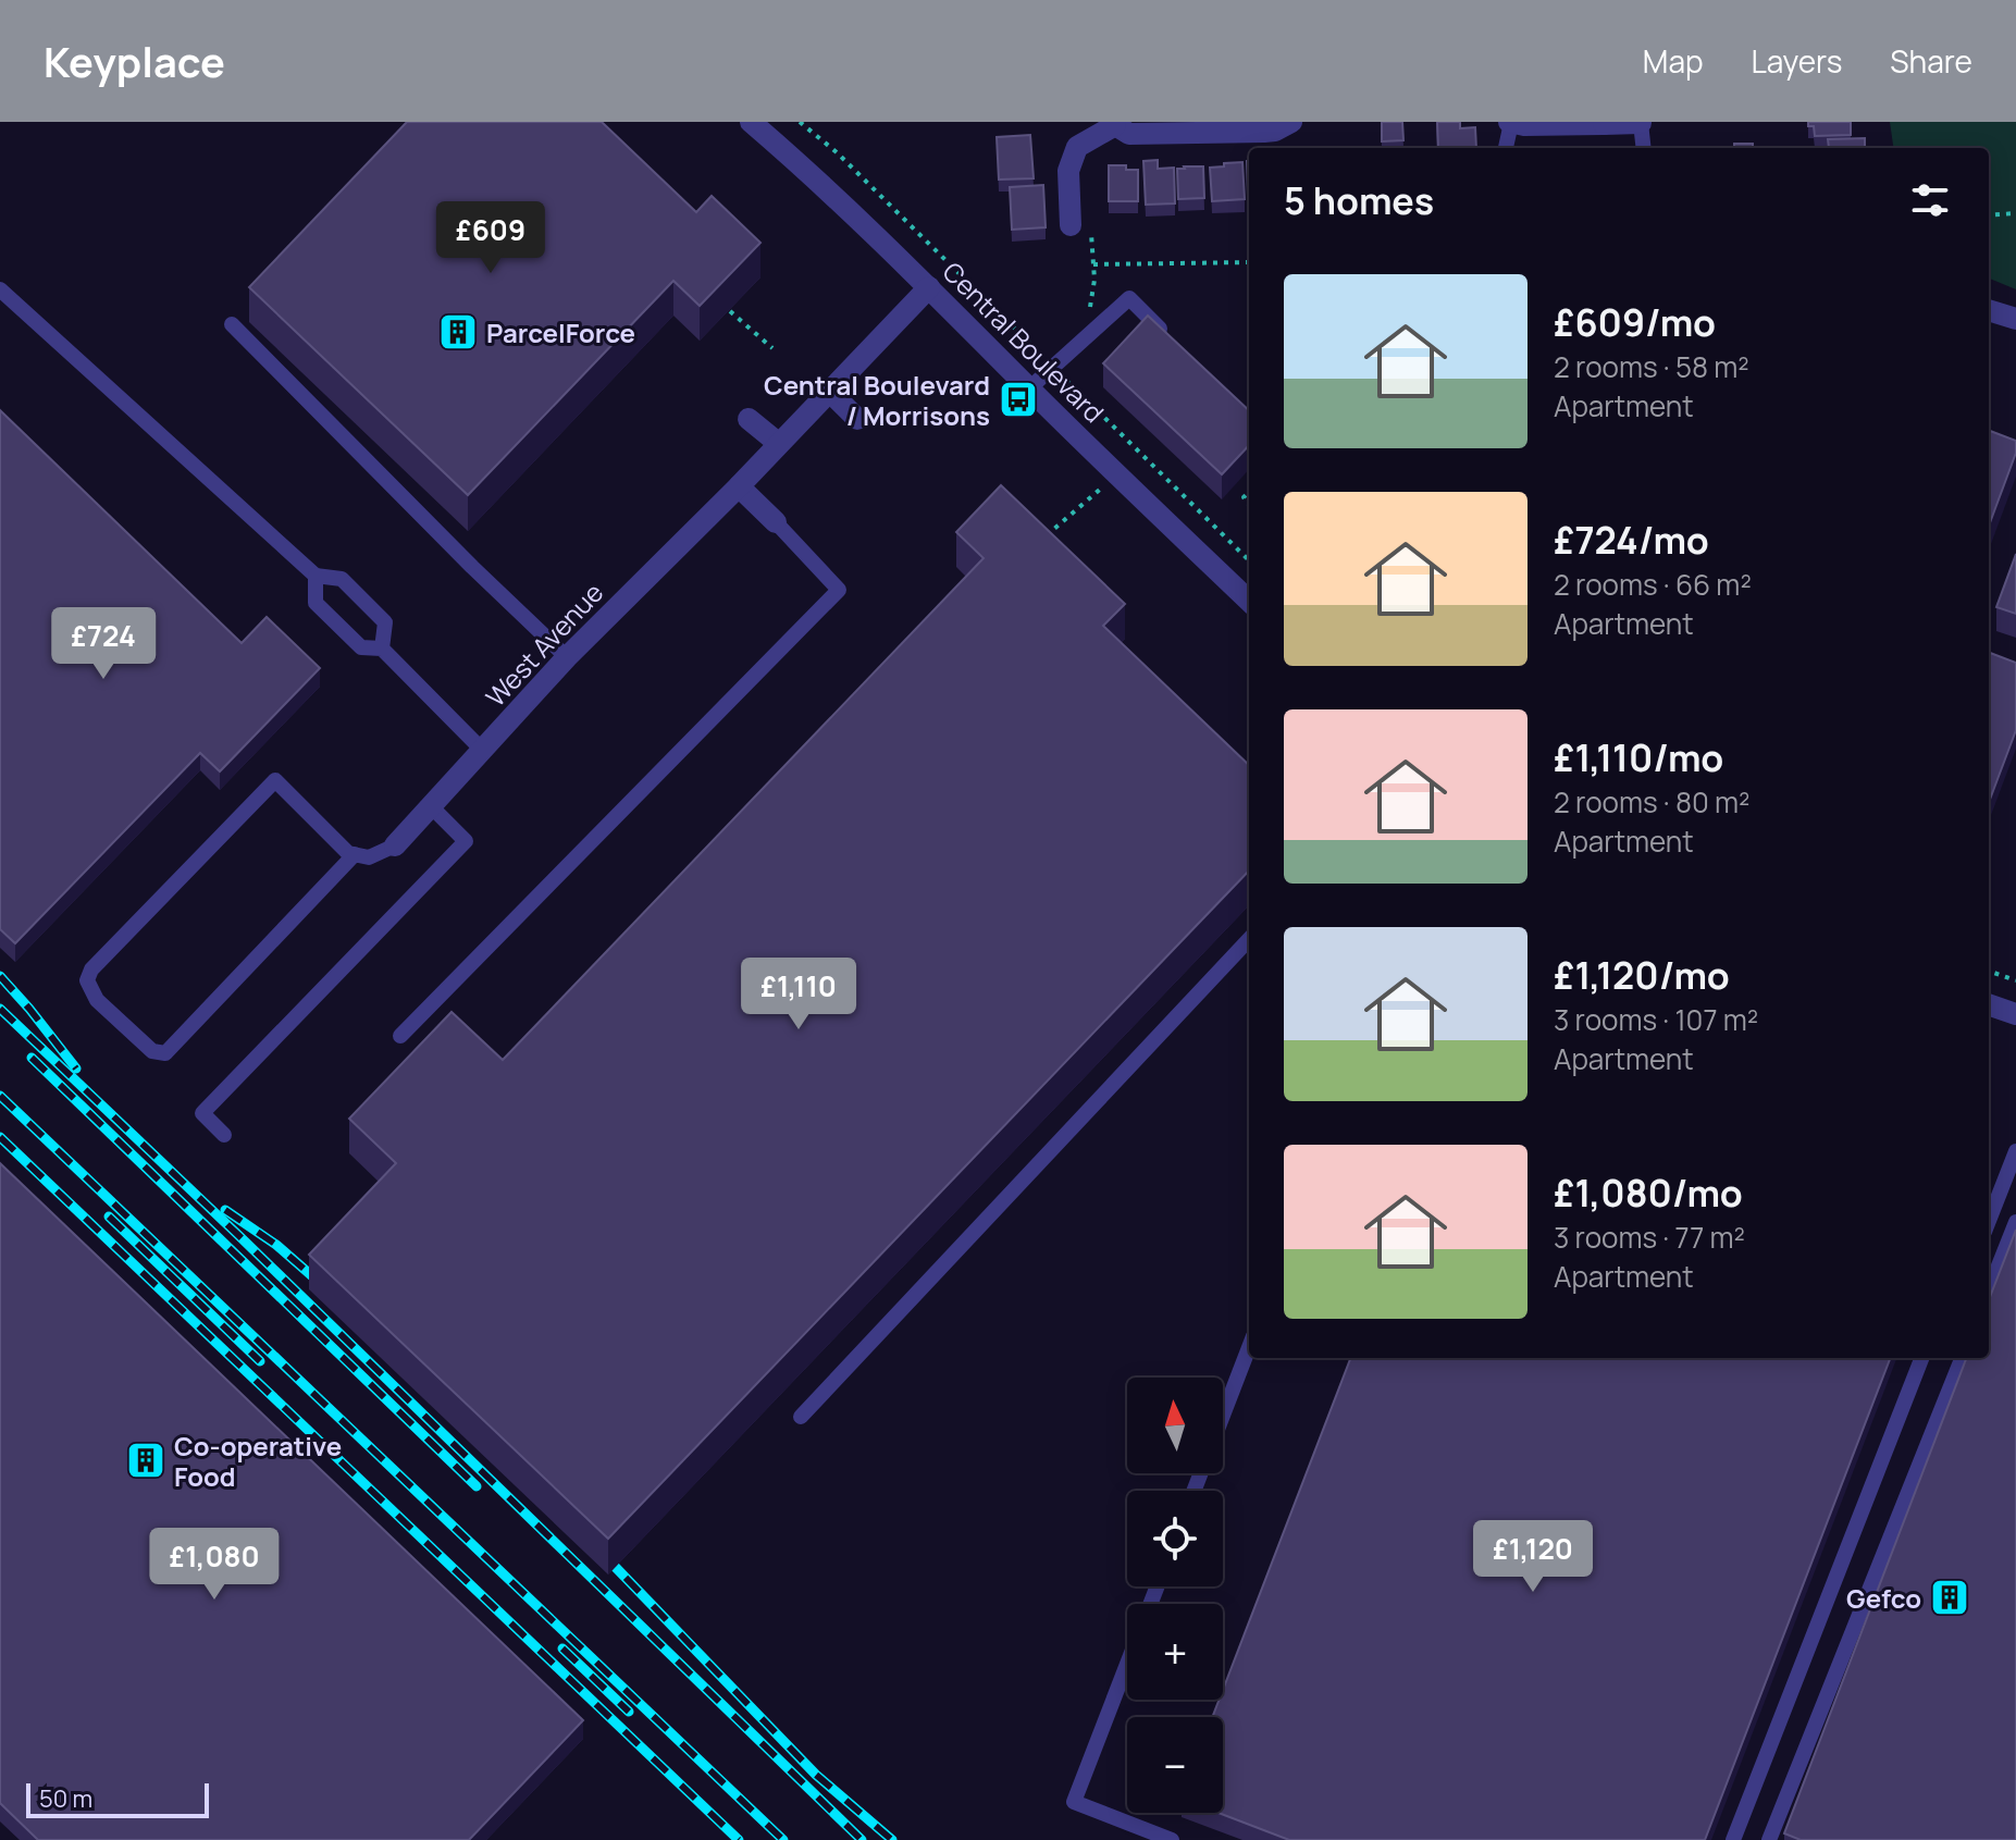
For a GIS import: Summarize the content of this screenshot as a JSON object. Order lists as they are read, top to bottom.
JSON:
{
  "streets": {
    "street": ["Central Boulevard", "West Avenue"]
  },
  "crossings": [
    ["Central Boulevard", "West Avenue"]
  ],
  "places": {
    "building": ["ParcelForce", "Co-operative Food", "Gefco"],
    "bus stop": ["Central Boulevard / Morrisons"]
  },
  "scale_bar": "50 m",
  "north": "top",
  "page": {
    "header": "Keyplace",
    "nav": ["Map", "Layers", "Share"],
    "heading": "5 homes",
    "price": [
      "£609",
      "£724",
      "£1,110",
      "£1,120",
      "£1,080"
    ],
    "list": [
      {
        "name": "£609/mo",
        "note": "2 rooms · 58 m² · Apartment"
      },
      {
        "name": "£724/mo",
        "note": "2 rooms · 66 m² · Apartment"
      },
      {
        "name": "£1,110/mo",
        "note": "2 rooms · 80 m² · Apartment"
      },
      {
        "name": "£1,120/mo",
        "note": "3 rooms · 107 m² · Apartment"
      },
      {
        "name": "£1,080/mo",
        "note": "3 rooms · 77 m² · Apartment"
      }
    ],
    "map_buttons": ["+", "−"],
    "scale": "50 m"
  }
}
